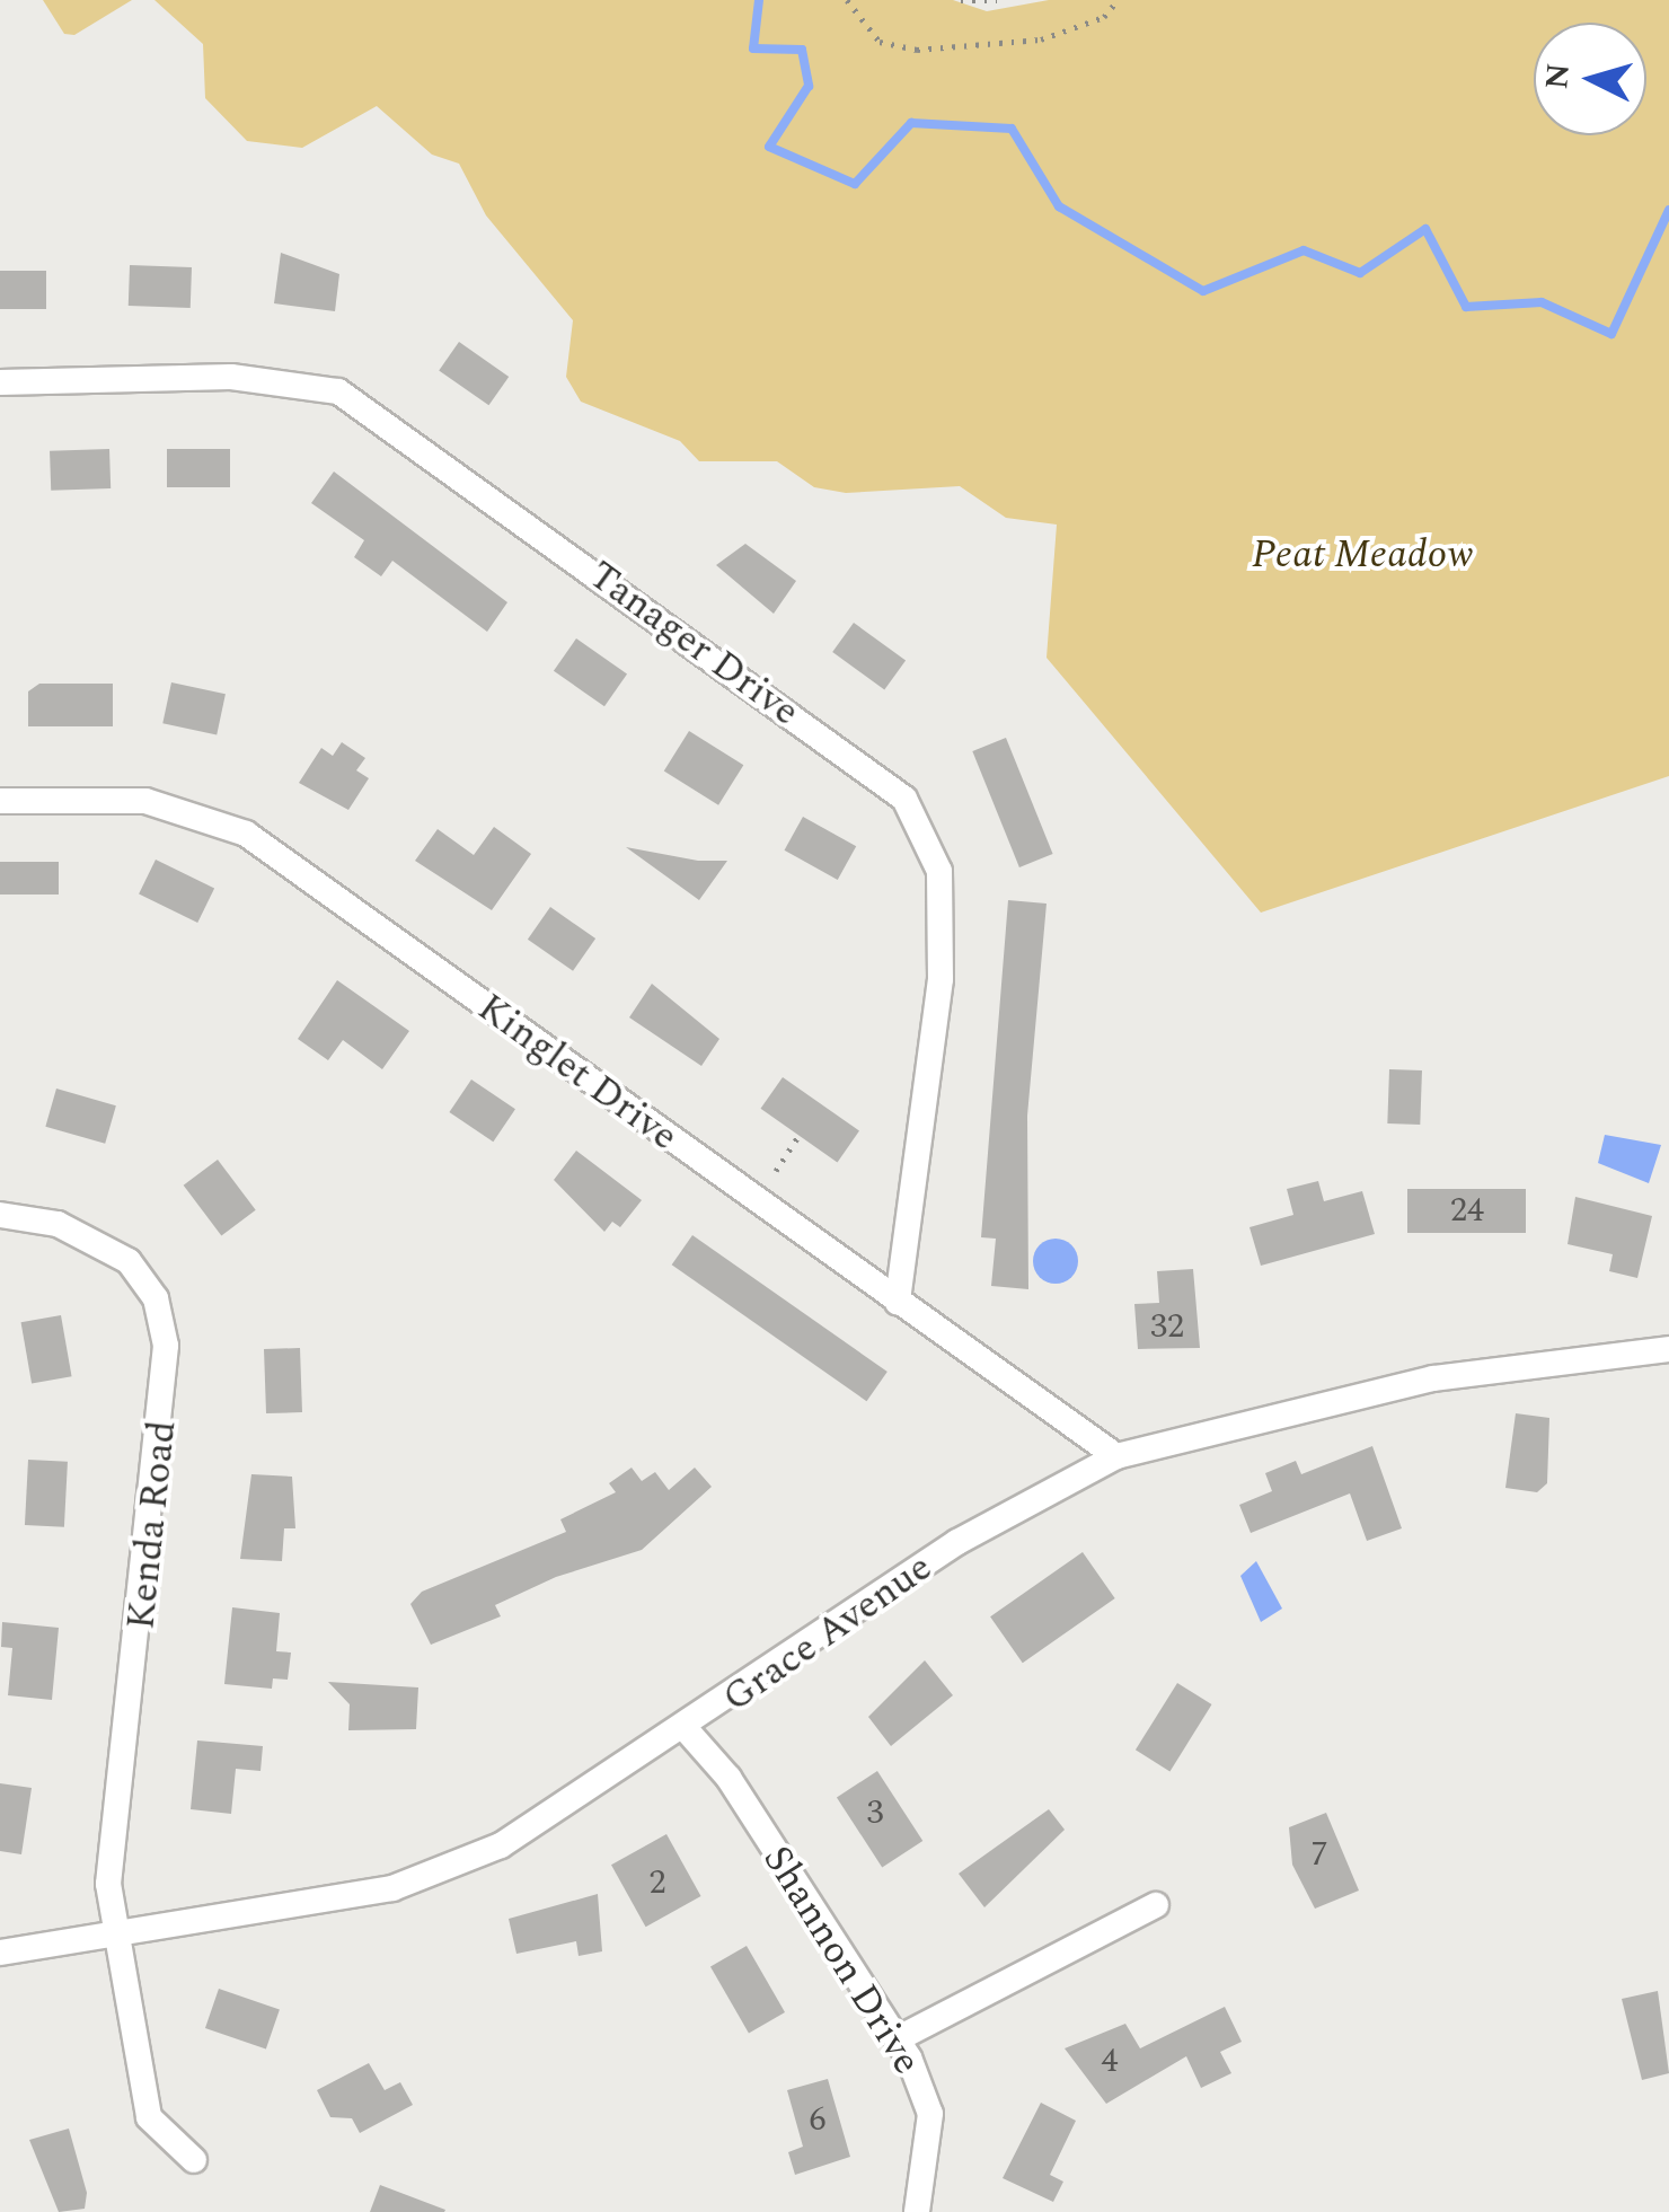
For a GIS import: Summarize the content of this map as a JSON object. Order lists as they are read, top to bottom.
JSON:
{
  "streets": {
    "street": [
      "Tanager Drive",
      "Kinglet Drive",
      "Kenda Road",
      "Grace Avenue",
      "Shannon Drive"
    ]
  },
  "crossings": [
    ["Tanager Drive", "Kinglet Drive"],
    ["Kinglet Drive", "Grace Avenue"],
    ["Kenda Road", "Grace Avenue"],
    ["Grace Avenue", "Shannon Drive"]
  ],
  "parks": ["Peat Meadow"],
  "house_numbers": [
    "24",
    "32",
    "3",
    "7",
    "2",
    "4",
    "6"
  ],
  "north": "left"
}
